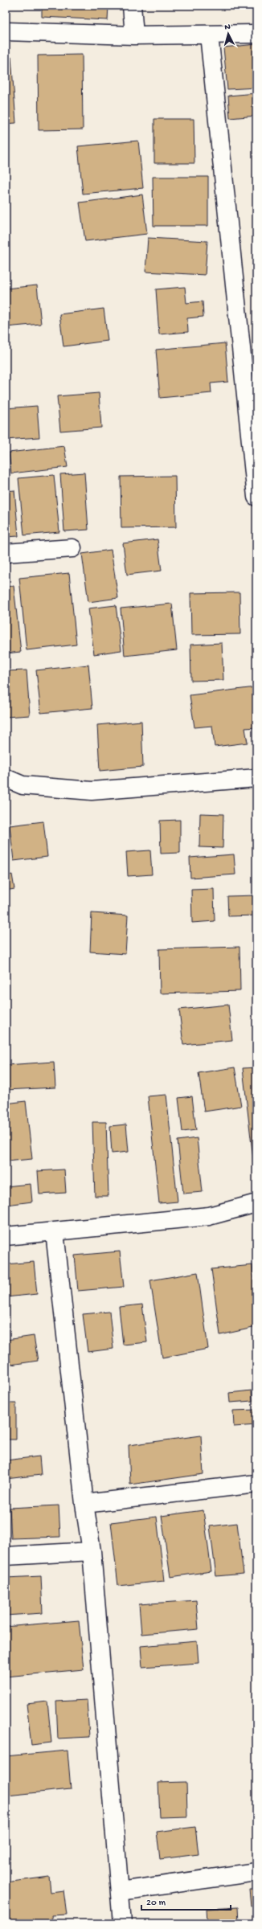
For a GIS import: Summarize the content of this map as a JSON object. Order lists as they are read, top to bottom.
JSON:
{
  "scale_bar": "20 m",
  "north": "top"
}
